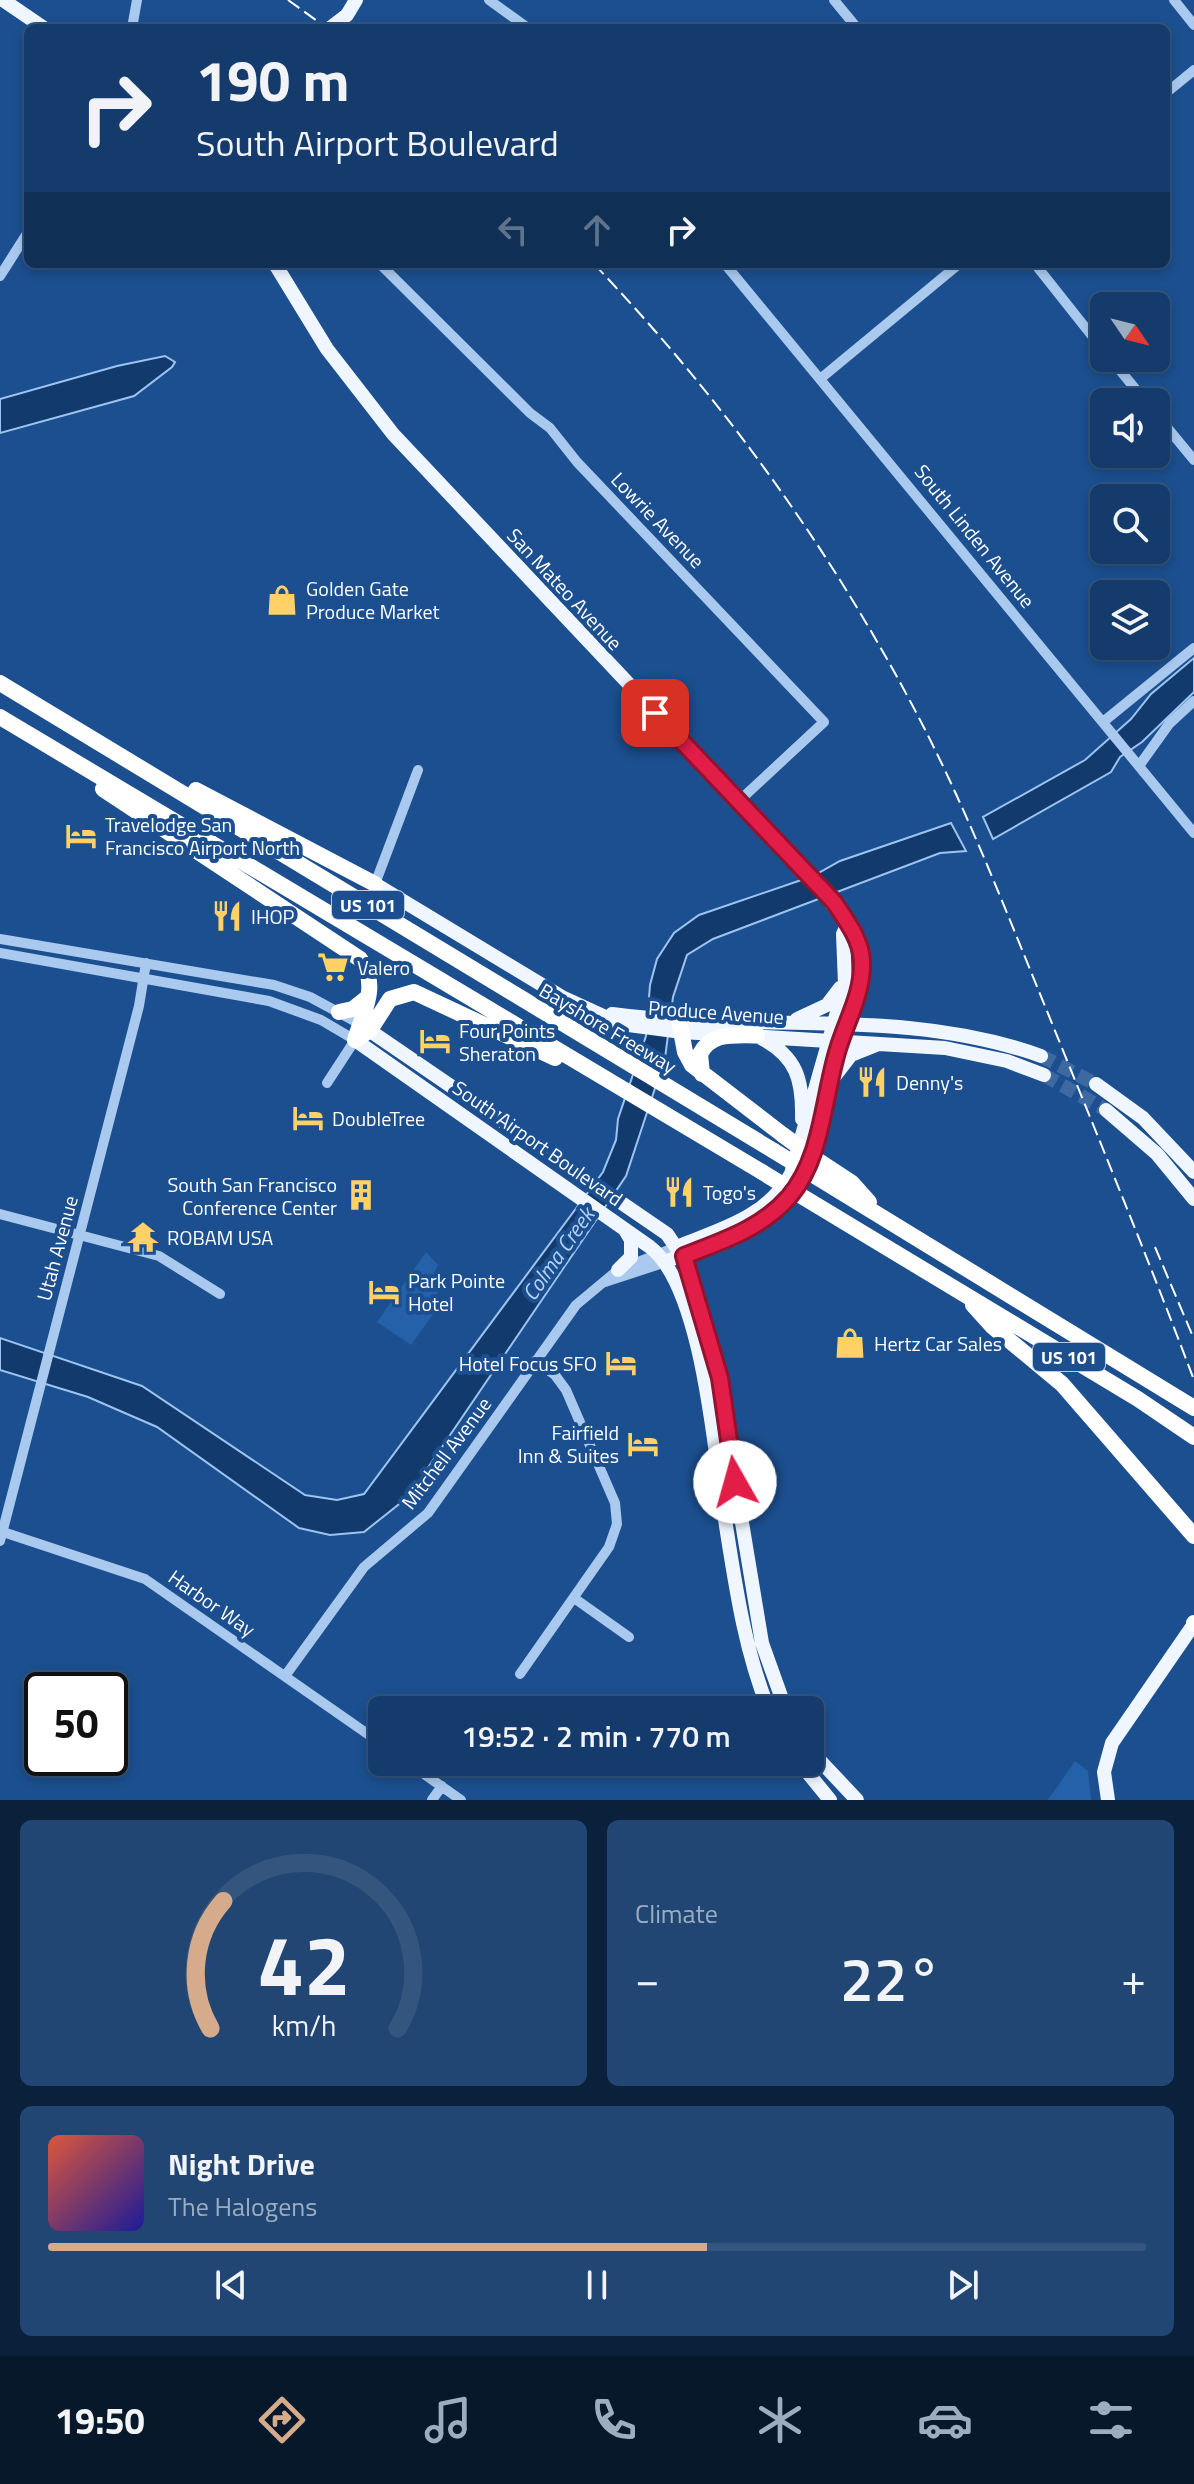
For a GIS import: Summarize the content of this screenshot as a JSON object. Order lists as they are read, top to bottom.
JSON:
{
  "streets": {
    "highway": ["US 101", "Bayshore Freeway"],
    "main road": ["San Mateo Avenue", "Produce Avenue", "South Airport Boulevard"],
    "street": [
      "Lowrie Avenue",
      "South Linden Avenue",
      "Utah Avenue",
      "Mitchell Avenue",
      "Harbor Way"
    ]
  },
  "crossings": [
    ["Lowrie Avenue", "San Mateo Avenue"],
    ["San Mateo Avenue", "Produce Avenue"],
    ["US 101", "Bayshore Freeway"],
    ["South Airport Boulevard", "Utah Avenue"],
    ["South Airport Boulevard", "Mitchell Avenue"],
    ["Utah Avenue", "Harbor Way"],
    ["Mitchell Avenue", "Harbor Way"]
  ],
  "water": ["Colma Creek"],
  "places": {
    "shop": ["Golden Gate Produce Market", "Hertz Car Sales"],
    "hotel": [
      "Travelodge San Francisco Airport North",
      "Four Points Sheraton",
      "DoubleTree",
      "Park Pointe Hotel",
      "Hotel Focus SFO",
      "Fairfield Inn & Suites"
    ],
    "restaurant": ["IHOP", "Denny's", "Togo's"],
    "supermarket": ["Valero"],
    "building": ["South San Francisco Conference Center"],
    "temple": ["ROBAM USA"]
  },
  "north": "bottom right",
  "page": {
    "turn": ["190 m", "South Airport Boulevard"],
    "limit": "50",
    "trip": "19:52 · 2 min · 770 m",
    "tile": "Climate",
    "heat": ["−", "22°", "+"],
    "song": ["Night Drive", "The Halogens"],
    "tabs": "19:50",
    "gauge": ["42", "km/h"]
  }
}
